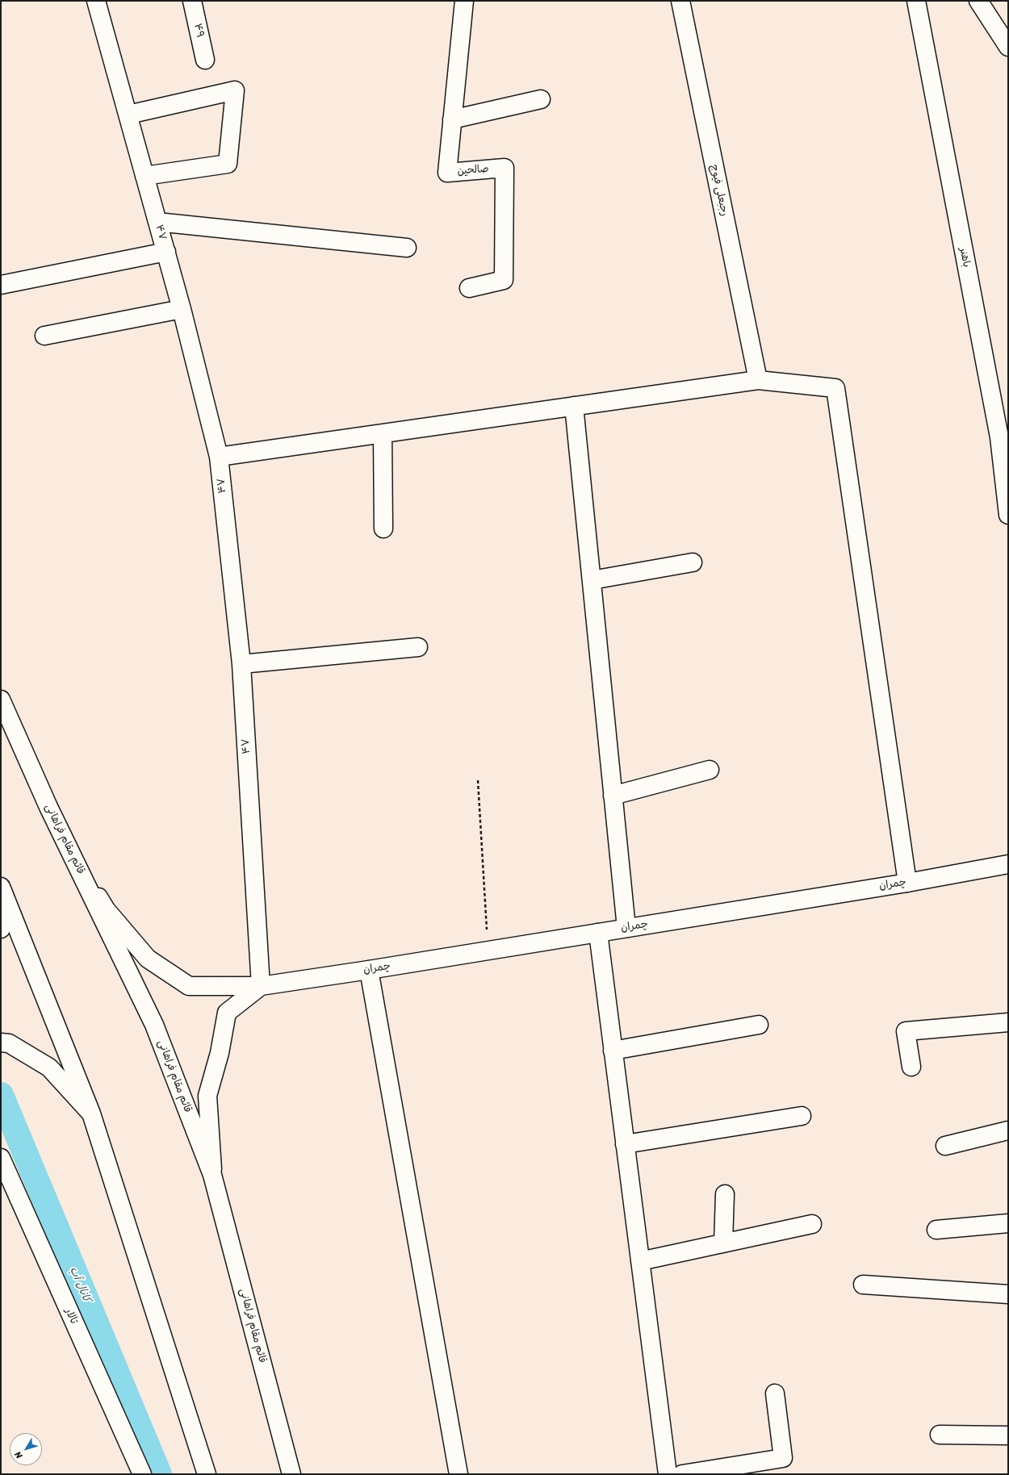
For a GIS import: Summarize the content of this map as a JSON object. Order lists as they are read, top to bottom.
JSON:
{
  "streets": {
    "street": [
      "۴۹",
      "صالحین",
      "رجبعلی فیوج",
      "۴۷",
      "باهنر",
      "قائم مقام فراهانی",
      "چمران",
      "تالار"
    ]
  },
  "crossings": [
    ["۴۷", "چمران"],
    ["قائم مقام فراهانی", "چمران"]
  ],
  "water": ["کانال آب"],
  "north": "bottom left"
}
